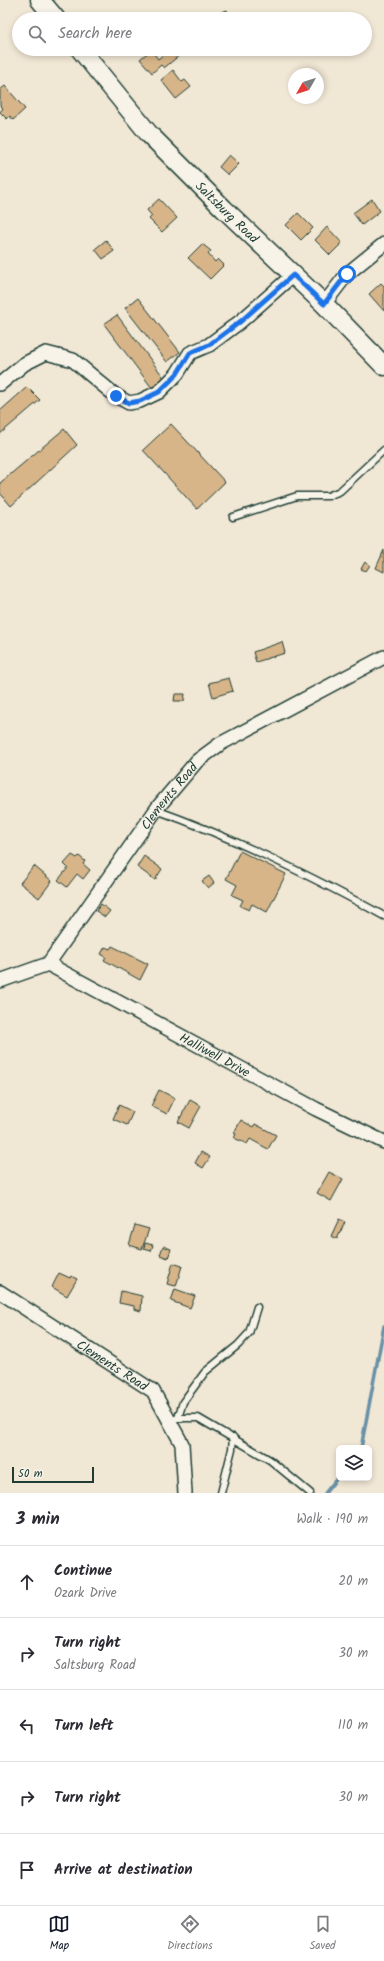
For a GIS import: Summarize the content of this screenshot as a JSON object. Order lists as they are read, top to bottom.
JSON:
{
  "streets": {
    "main road": ["Saltsburg Road"],
    "street": ["Clements Road", "Halliwell Drive"]
  },
  "crossings": [
    ["Clements Road", "Halliwell Drive"]
  ],
  "scale_bar": "50 m",
  "north": "bottom left",
  "page": {
    "search": "Search here",
    "scale": "50 m",
    "heading": ["3 min", "Walk · 190 m"],
    "list": [
      ["Continue", "Ozark Drive", "20 m"],
      ["Turn right", "Saltsburg Road", "30 m"],
      ["Turn left", "110 m"],
      ["Turn right", "30 m"],
      "Arrive at destination"
    ],
    "nav": ["Map", "Directions", "Saved"]
  }
}
